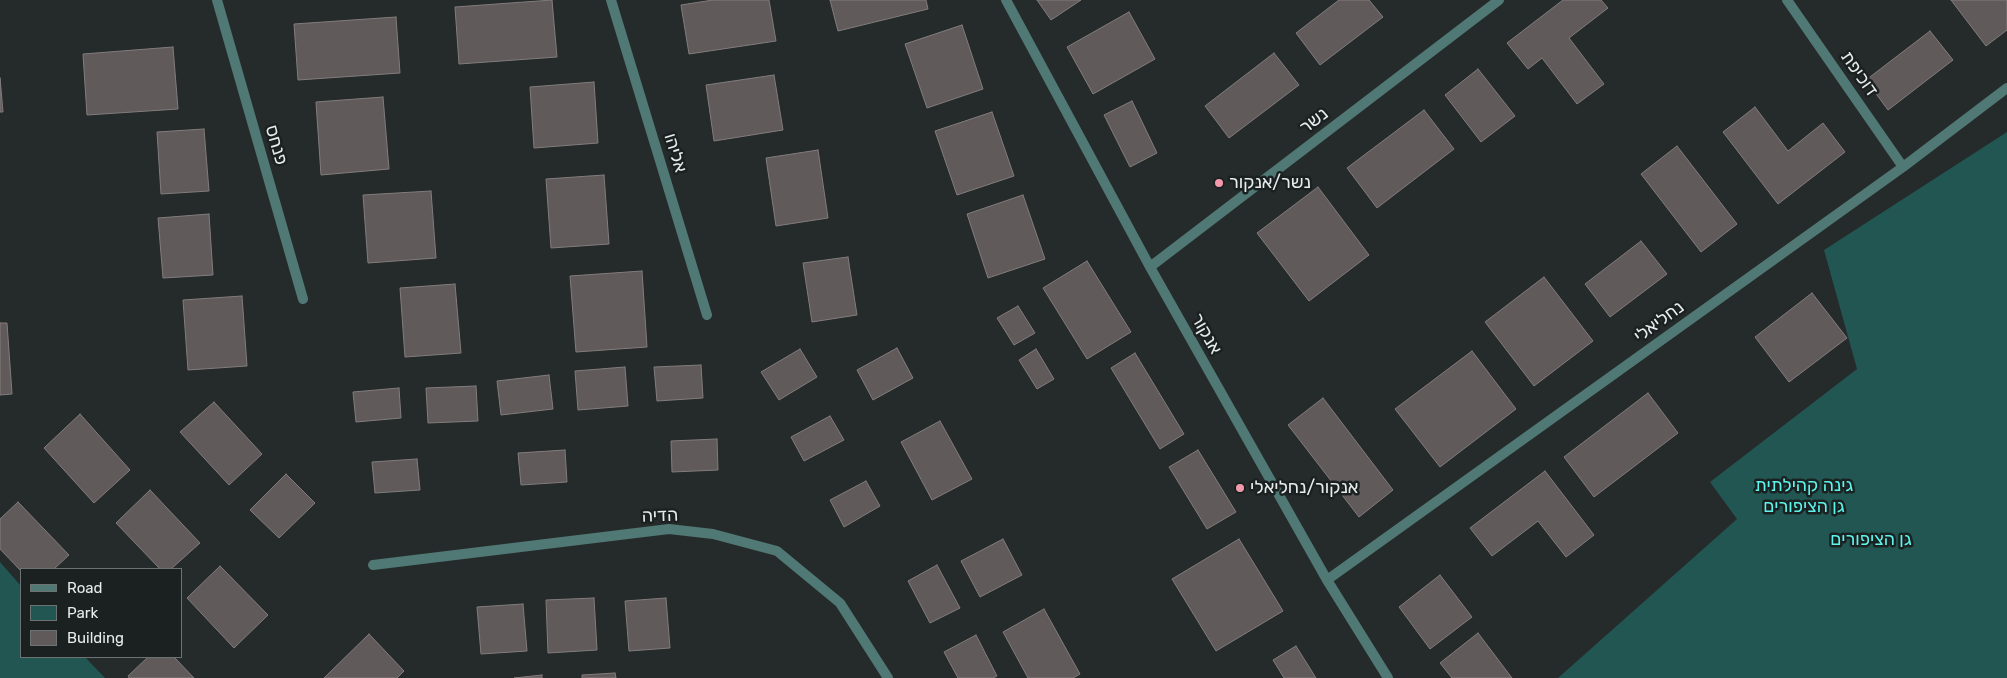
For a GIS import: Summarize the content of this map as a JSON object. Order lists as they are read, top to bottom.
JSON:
{
  "streets": {
    "street": [
      "דוכיפת",
      "נשר",
      "פנחס",
      "אליהו",
      "נחליאלי",
      "אנקור",
      "הדיה"
    ]
  },
  "crossings": [
    ["דוכיפת", "נחליאלי"],
    ["נשר", "אנקור"],
    ["נחליאלי", "אנקור"]
  ],
  "parks": ["גינה קהילתית גן הציפורים", "גן הציפורים"],
  "places": ["נשר/אנקור", "אנקור/נחליאלי"],
  "legend": ["Road", "Park", "Building"]
}
